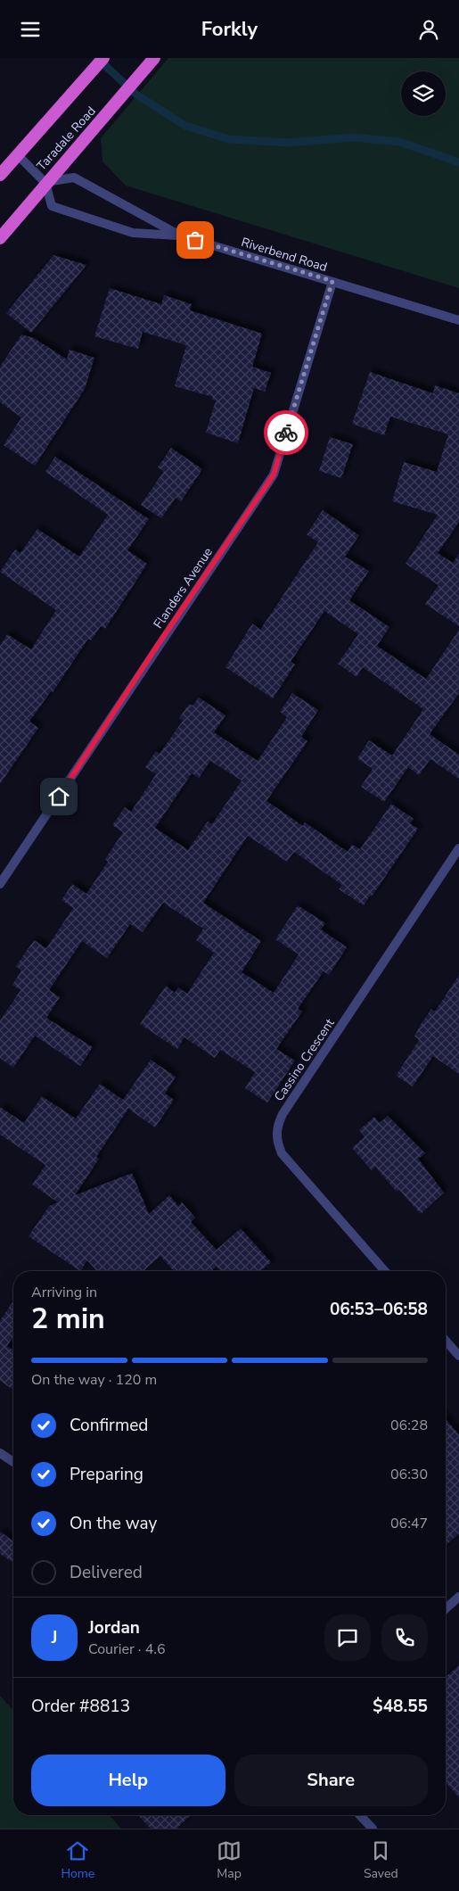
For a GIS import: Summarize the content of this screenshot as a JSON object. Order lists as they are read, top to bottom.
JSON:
{
  "streets": {
    "highway": ["Taradale Road"],
    "street": ["Riverbend Road", "Flanders Avenue", "Cassino Crescent"]
  },
  "crossings": [
    ["Taradale Road", "Riverbend Road"],
    ["Riverbend Road", "Flanders Avenue"]
  ],
  "page": {
    "header": "Forkly",
    "heading": ["2 min", "Arriving in", "06:53–06:58"],
    "panel": [
      "Jordan",
      "Courier · 4.6",
      "Order #8813",
      "$48.55"
    ],
    "bar": "On the way · 120 m",
    "list": [
      ["Confirmed", "06:28"],
      ["Preparing", "06:30"],
      ["On the way", "06:47"],
      "Delivered"
    ],
    "round": "J",
    "buttons": ["Help", "Share"],
    "tabs": ["Home", "Map", "Saved"]
  }
}
